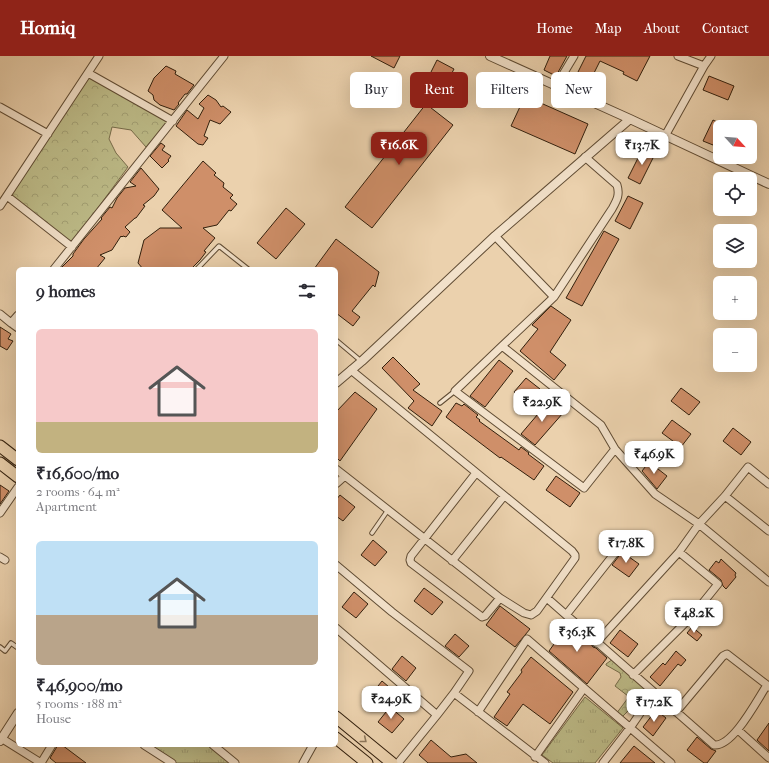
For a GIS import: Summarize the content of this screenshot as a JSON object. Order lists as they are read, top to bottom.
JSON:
{
  "north": "bottom right",
  "page": {
    "header": "Homiq",
    "nav": [
      "Home",
      "Map",
      "About",
      "Contact"
    ],
    "chip": [
      "Buy",
      "Rent",
      "Filters",
      "New"
    ],
    "map_buttons": ["+", "−"],
    "price": [
      "₹16.6K",
      "₹13.7K",
      "₹22.9K",
      "₹46.9K",
      "₹17.8K",
      "₹48.2K",
      "₹36.3K",
      "₹24.9K",
      "₹17.2K"
    ],
    "heading": "9 homes",
    "list": [
      {
        "name": "₹16,600/mo",
        "note": "2 rooms · 64 m² · Apartment"
      },
      {
        "name": "₹46,900/mo",
        "note": "5 rooms · 188 m² · House"
      }
    ]
  }
}
